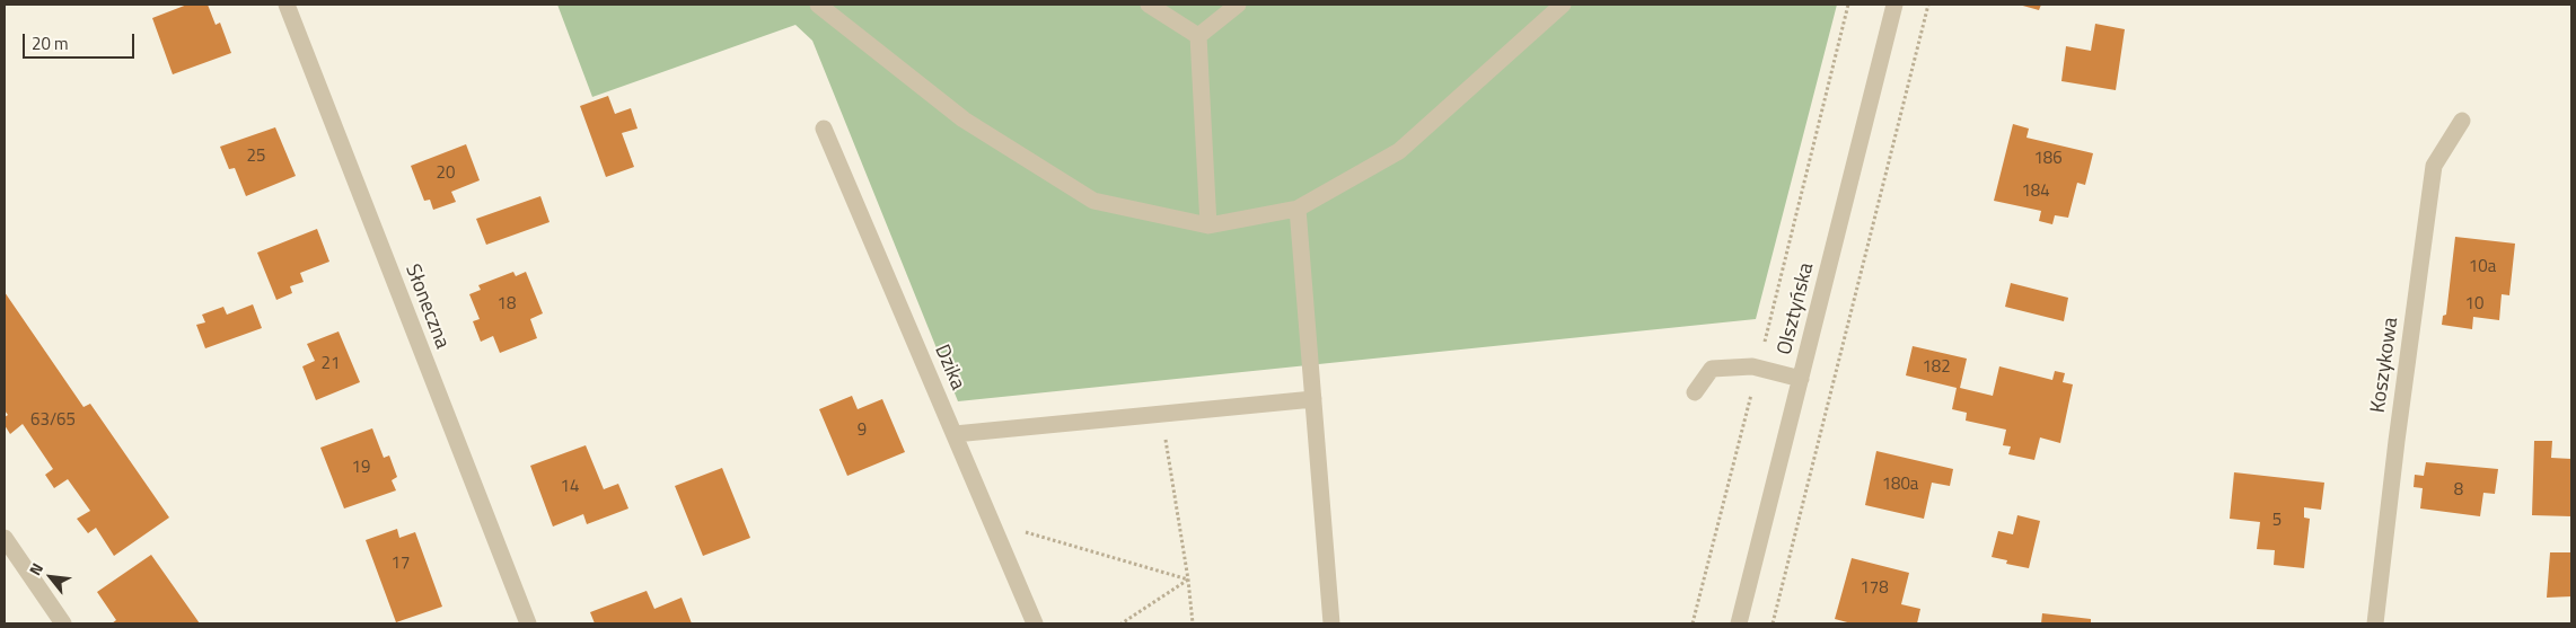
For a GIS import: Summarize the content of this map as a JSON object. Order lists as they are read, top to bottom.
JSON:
{
  "streets": {
    "street": [
      "Słoneczna",
      "Olsztyńska",
      "Koszykowa",
      "Dzika"
    ]
  },
  "house_numbers": [
    "25",
    "186",
    "20",
    "184",
    "10a",
    "18",
    "10",
    "21",
    "182",
    "63/65",
    "9",
    "19",
    "180a",
    "14",
    "8",
    "5",
    "17",
    "178"
  ],
  "scale_bar": "20 m",
  "north": "top left"
}
